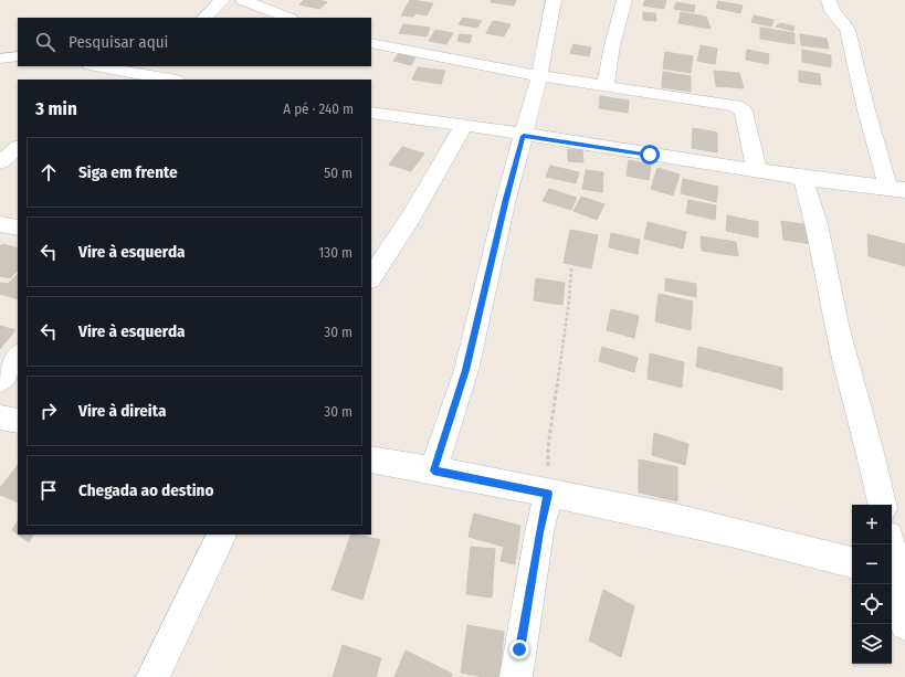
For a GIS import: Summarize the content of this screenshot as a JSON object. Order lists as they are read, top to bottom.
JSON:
{
  "page": {
    "search": "Pesquisar aqui",
    "heading": ["3 min", "A pé · 240 m"],
    "list": [
      ["Siga em frente", "50 m"],
      ["Vire à esquerda", "130 m"],
      ["Vire à esquerda", "30 m"],
      ["Vire à direita", "30 m"],
      "Chegada ao destino"
    ],
    "map_buttons": ["+", "−"]
  }
}
